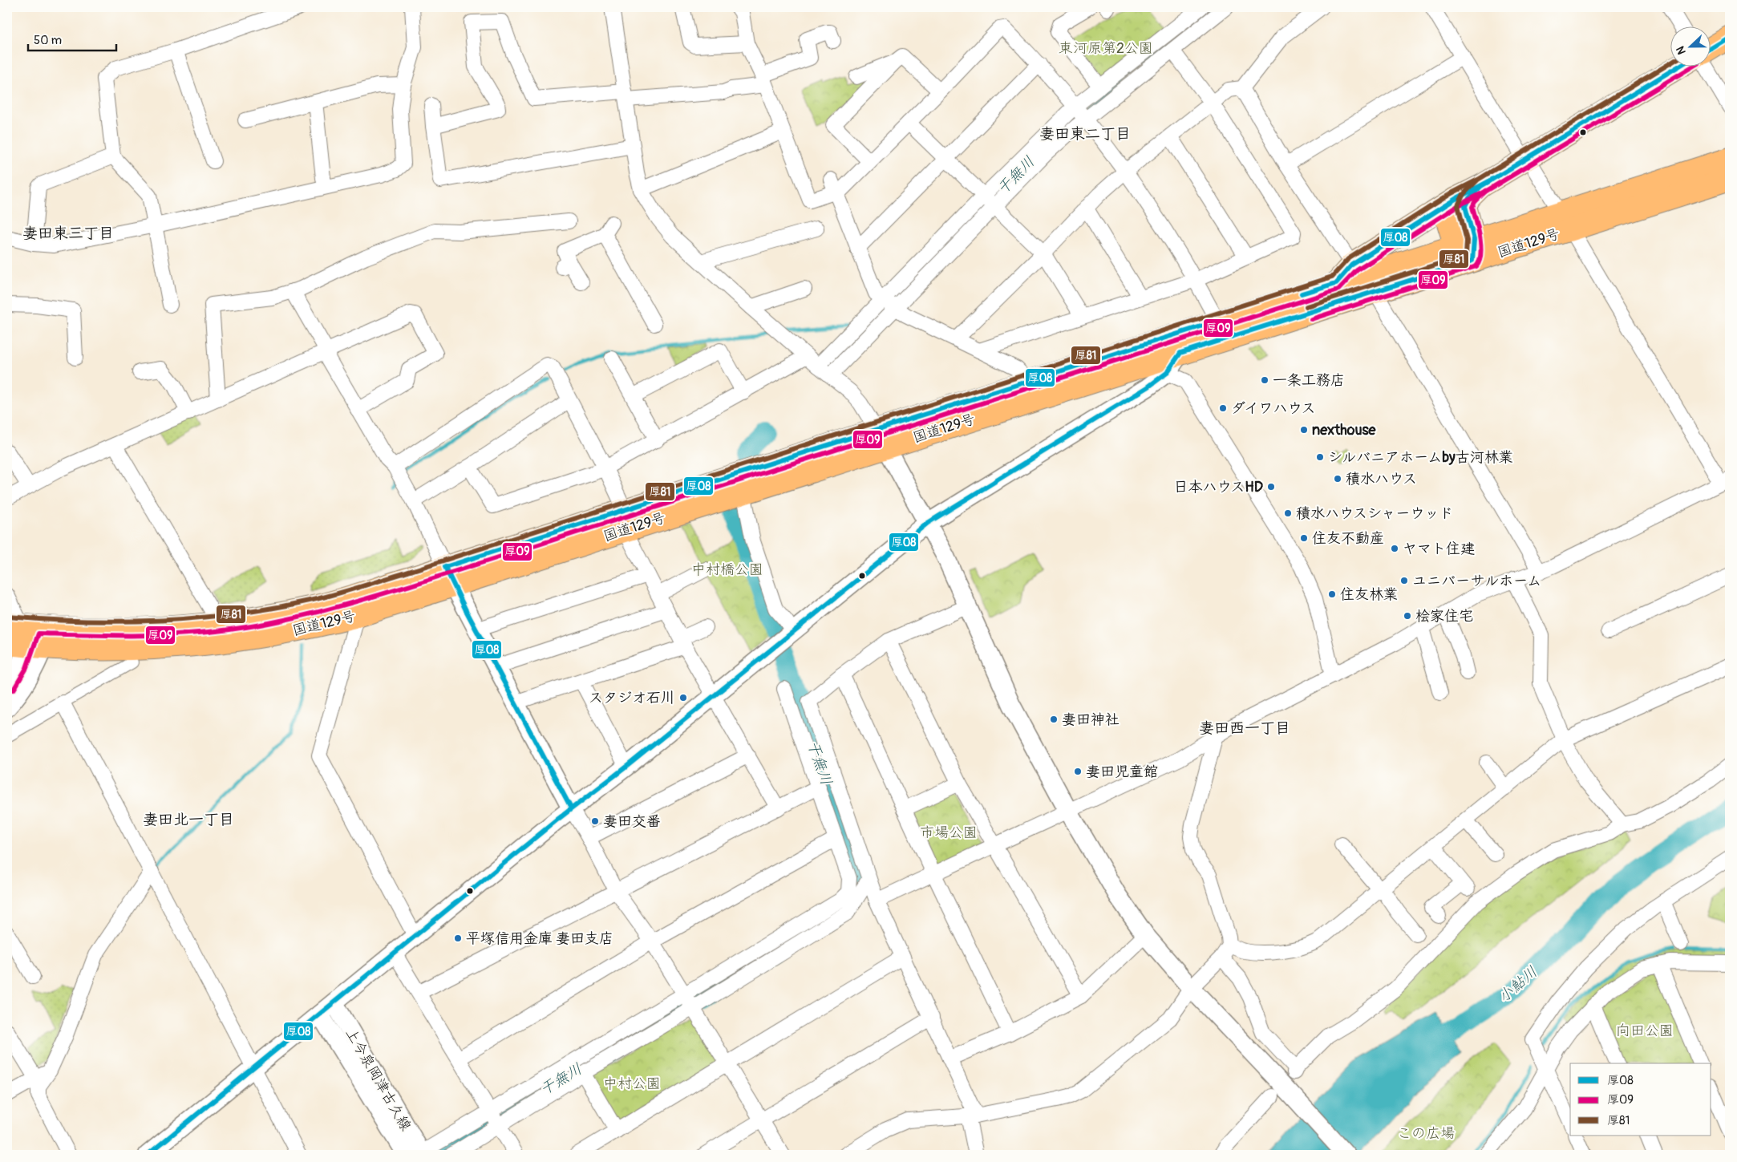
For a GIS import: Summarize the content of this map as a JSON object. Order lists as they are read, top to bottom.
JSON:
{
  "streets": {
    "main road": ["国道129号"],
    "street": ["上今泉岡津古久線"]
  },
  "districts": [
    "妻田東二丁目",
    "妻田東三丁目",
    "妻田西一丁目",
    "妻田北一丁目"
  ],
  "water": ["干無川", "小鮎川"],
  "parks": [
    "東河原第2公園",
    "中村橋公園",
    "市場公園",
    "向田公園",
    "中村公園",
    "この広場"
  ],
  "places": [
    "一条工務店",
    "ダイワハウス",
    "nexthouse",
    "シルバニアホームby古河林業",
    "積水ハウス",
    "日本ハウスHD",
    "積水ハウスシャーウッド",
    "住友不動産",
    "ヤマト住建",
    "ユニバーサルホーム",
    "住友林業",
    "桧家住宅",
    "スタジオ石川",
    "妻田神社",
    "妻田児童館",
    "妻田交番",
    "平塚信用金庫 妻田支店"
  ],
  "lines": ["transit line 厚08", "transit line 厚81", "transit line 厚09"],
  "legend": ["厚08", "厚09", "厚81"],
  "scale_bar": "50 m",
  "north": "left"
}
